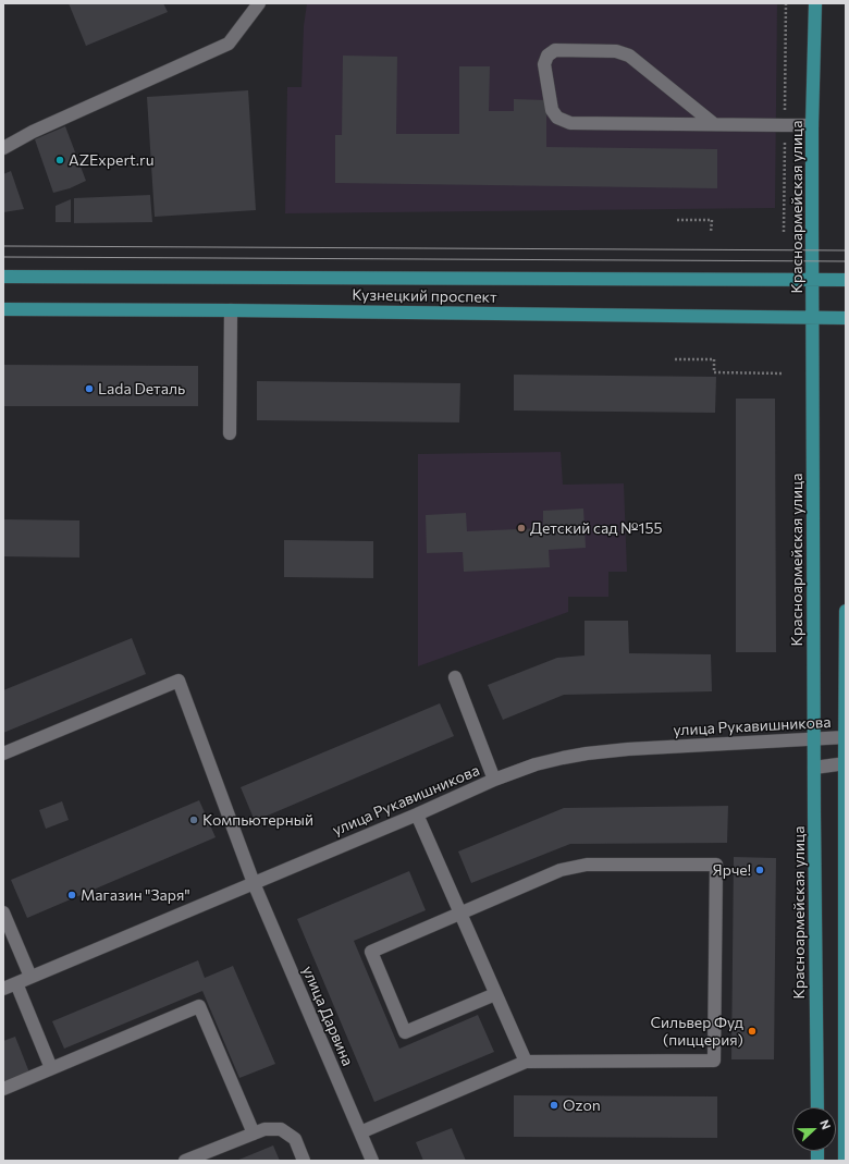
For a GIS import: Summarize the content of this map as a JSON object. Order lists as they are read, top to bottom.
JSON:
{
  "streets": {
    "main road": ["Красноармейская улица", "Кузнецкий проспект"],
    "street": ["улица Рукавишникова", "улица Дарвина"]
  },
  "crossings": [
    ["Красноармейская улица", "Кузнецкий проспект"],
    ["Красноармейская улица", "улица Рукавишникова"],
    ["улица Рукавишникова", "улица Дарвина"]
  ],
  "places": [
    "AZExpert.ru",
    "Lada Dеталь",
    "Детский сад №155",
    "Компьютерный",
    "Ярче!",
    "Магазин \"Заря\"",
    "Сильвер Фуд (пиццерия)",
    "Ozon"
  ],
  "north": "right"
}
